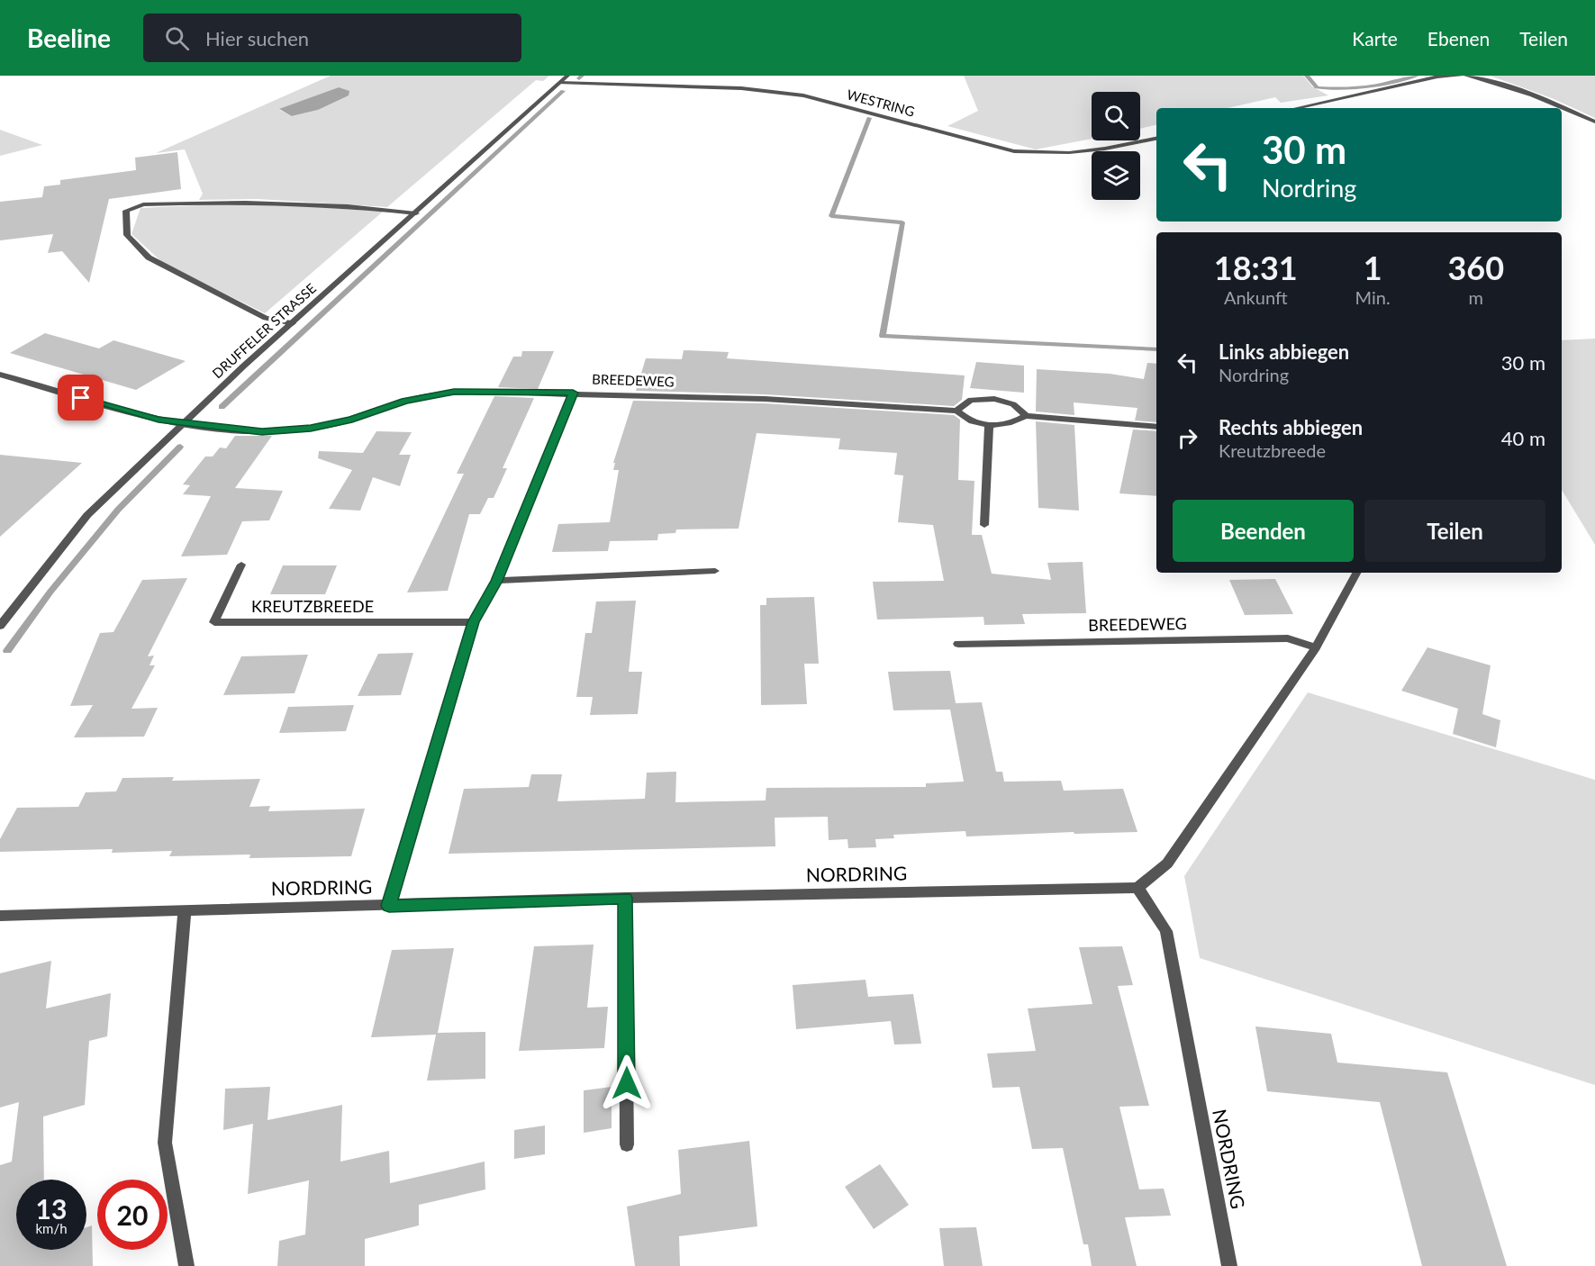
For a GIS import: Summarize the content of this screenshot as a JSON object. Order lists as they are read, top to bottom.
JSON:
{
  "streets": {
    "street": [
      "WESTRING",
      "DRUFFELER STRASSE",
      "BREEDEWEG",
      "KREUTZBREEDE",
      "NORDRING"
    ]
  },
  "crossings": [
    ["WESTRING", "DRUFFELER STRASSE"],
    ["DRUFFELER STRASSE", "BREEDEWEG"]
  ],
  "page": {
    "header": "Beeline",
    "search": "Hier suchen",
    "nav": ["Karte", "Ebenen", "Teilen"],
    "turn": ["30 m", "Nordring"],
    "eta": [
      "18:31",
      "Ankunft",
      "1",
      "Min.",
      "360",
      "m"
    ],
    "list": [
      {
        "name": "Links abbiegen",
        "note": "Nordring",
        "value": "30 m"
      },
      {
        "name": "Rechts abbiegen",
        "note": "Kreutzbreede",
        "value": "40 m"
      }
    ],
    "buttons": ["Beenden", "Teilen"],
    "speed": "13 km/h",
    "limit": "20"
  }
}
